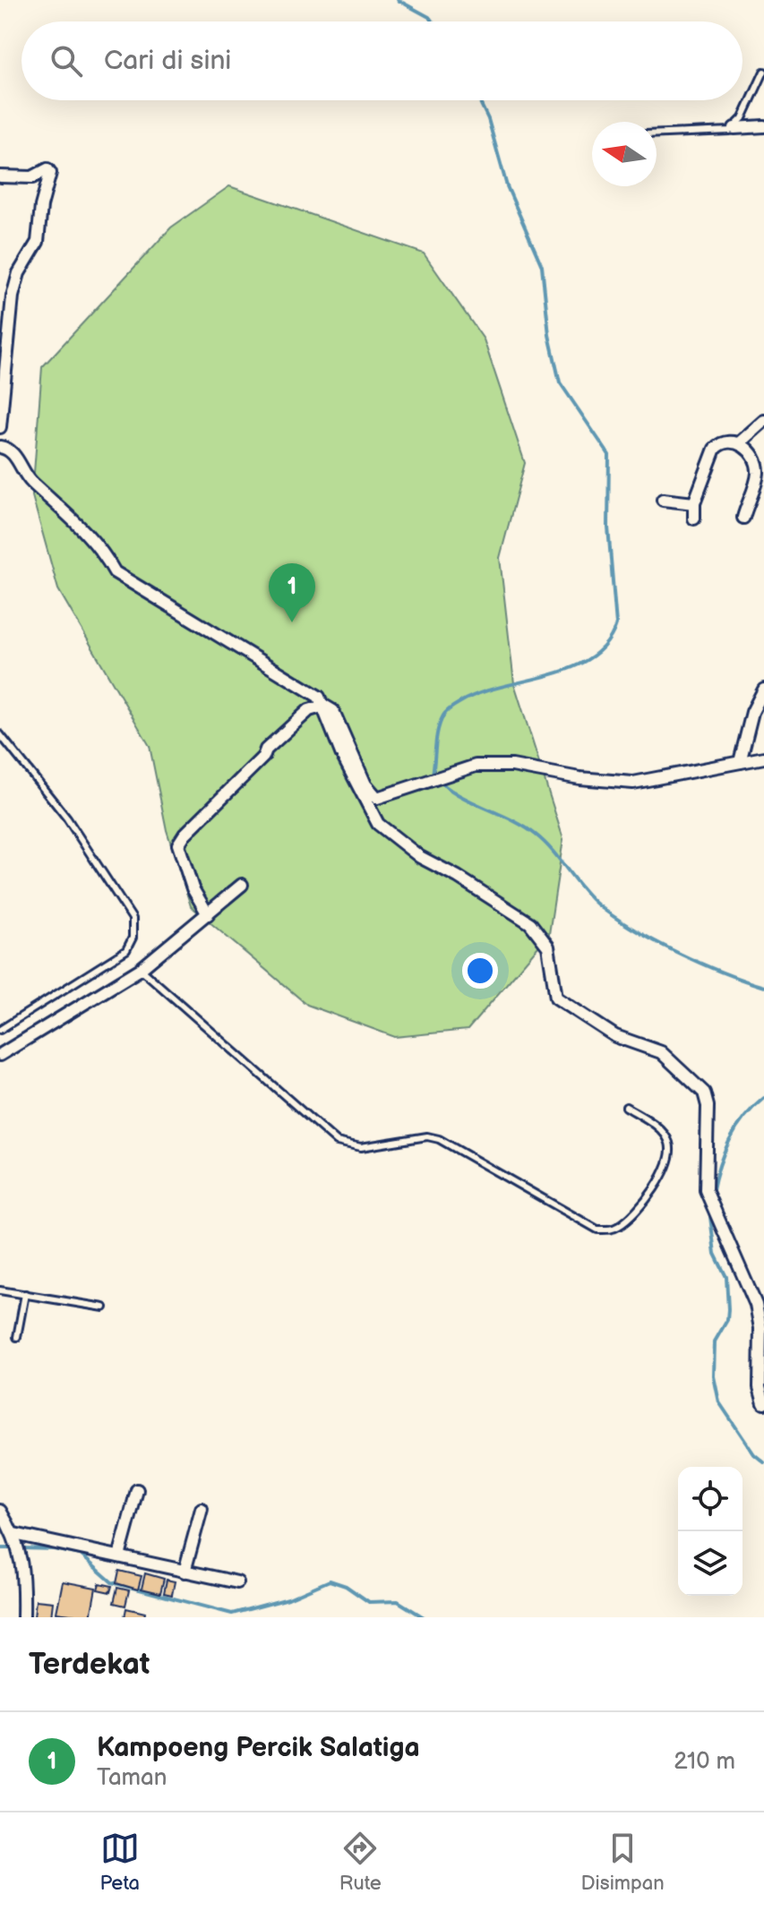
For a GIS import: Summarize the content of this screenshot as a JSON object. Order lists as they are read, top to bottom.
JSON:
{
  "north": "left",
  "page": {
    "search": "Cari di sini",
    "pins": "1",
    "heading": "Terdekat",
    "list": [
      {
        "mark": "1",
        "name": "Kampoeng Percik Salatiga",
        "note": "Taman",
        "value": "210 m"
      }
    ],
    "nav": ["Peta", "Rute", "Disimpan"]
  }
}
